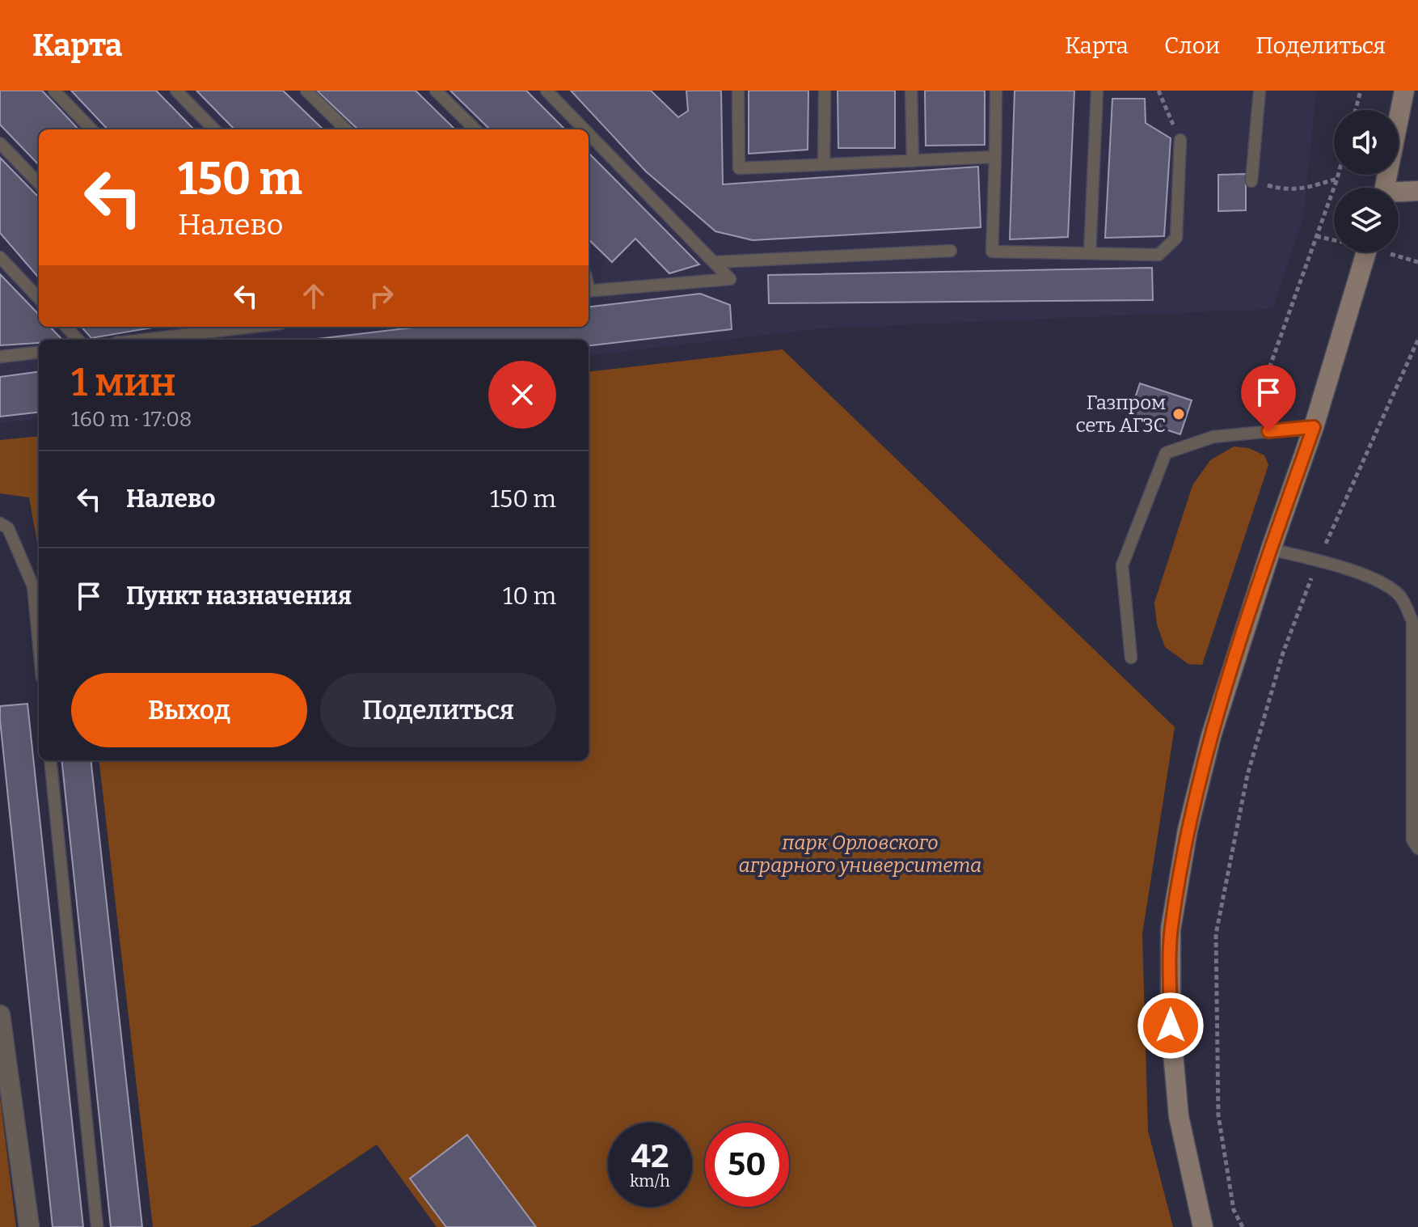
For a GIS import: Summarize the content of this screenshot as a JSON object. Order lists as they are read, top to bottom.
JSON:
{
  "parks": ["парк Орловского аграрного университета"],
  "places": ["Газпром сеть АГЗС"],
  "page": {
    "header": "Карта",
    "nav": ["Карта", "Слои", "Поделиться"],
    "turn": ["150 m", "Налево"],
    "heading": ["1 мин", "160 m · 17:08"],
    "list": [
      {
        "name": "Налево",
        "value": "150 m"
      },
      {
        "name": "Пункт назначения",
        "value": "10 m"
      }
    ],
    "buttons": ["Выход", "Поделиться"],
    "speed": "42 km/h",
    "limit": "50"
  }
}
